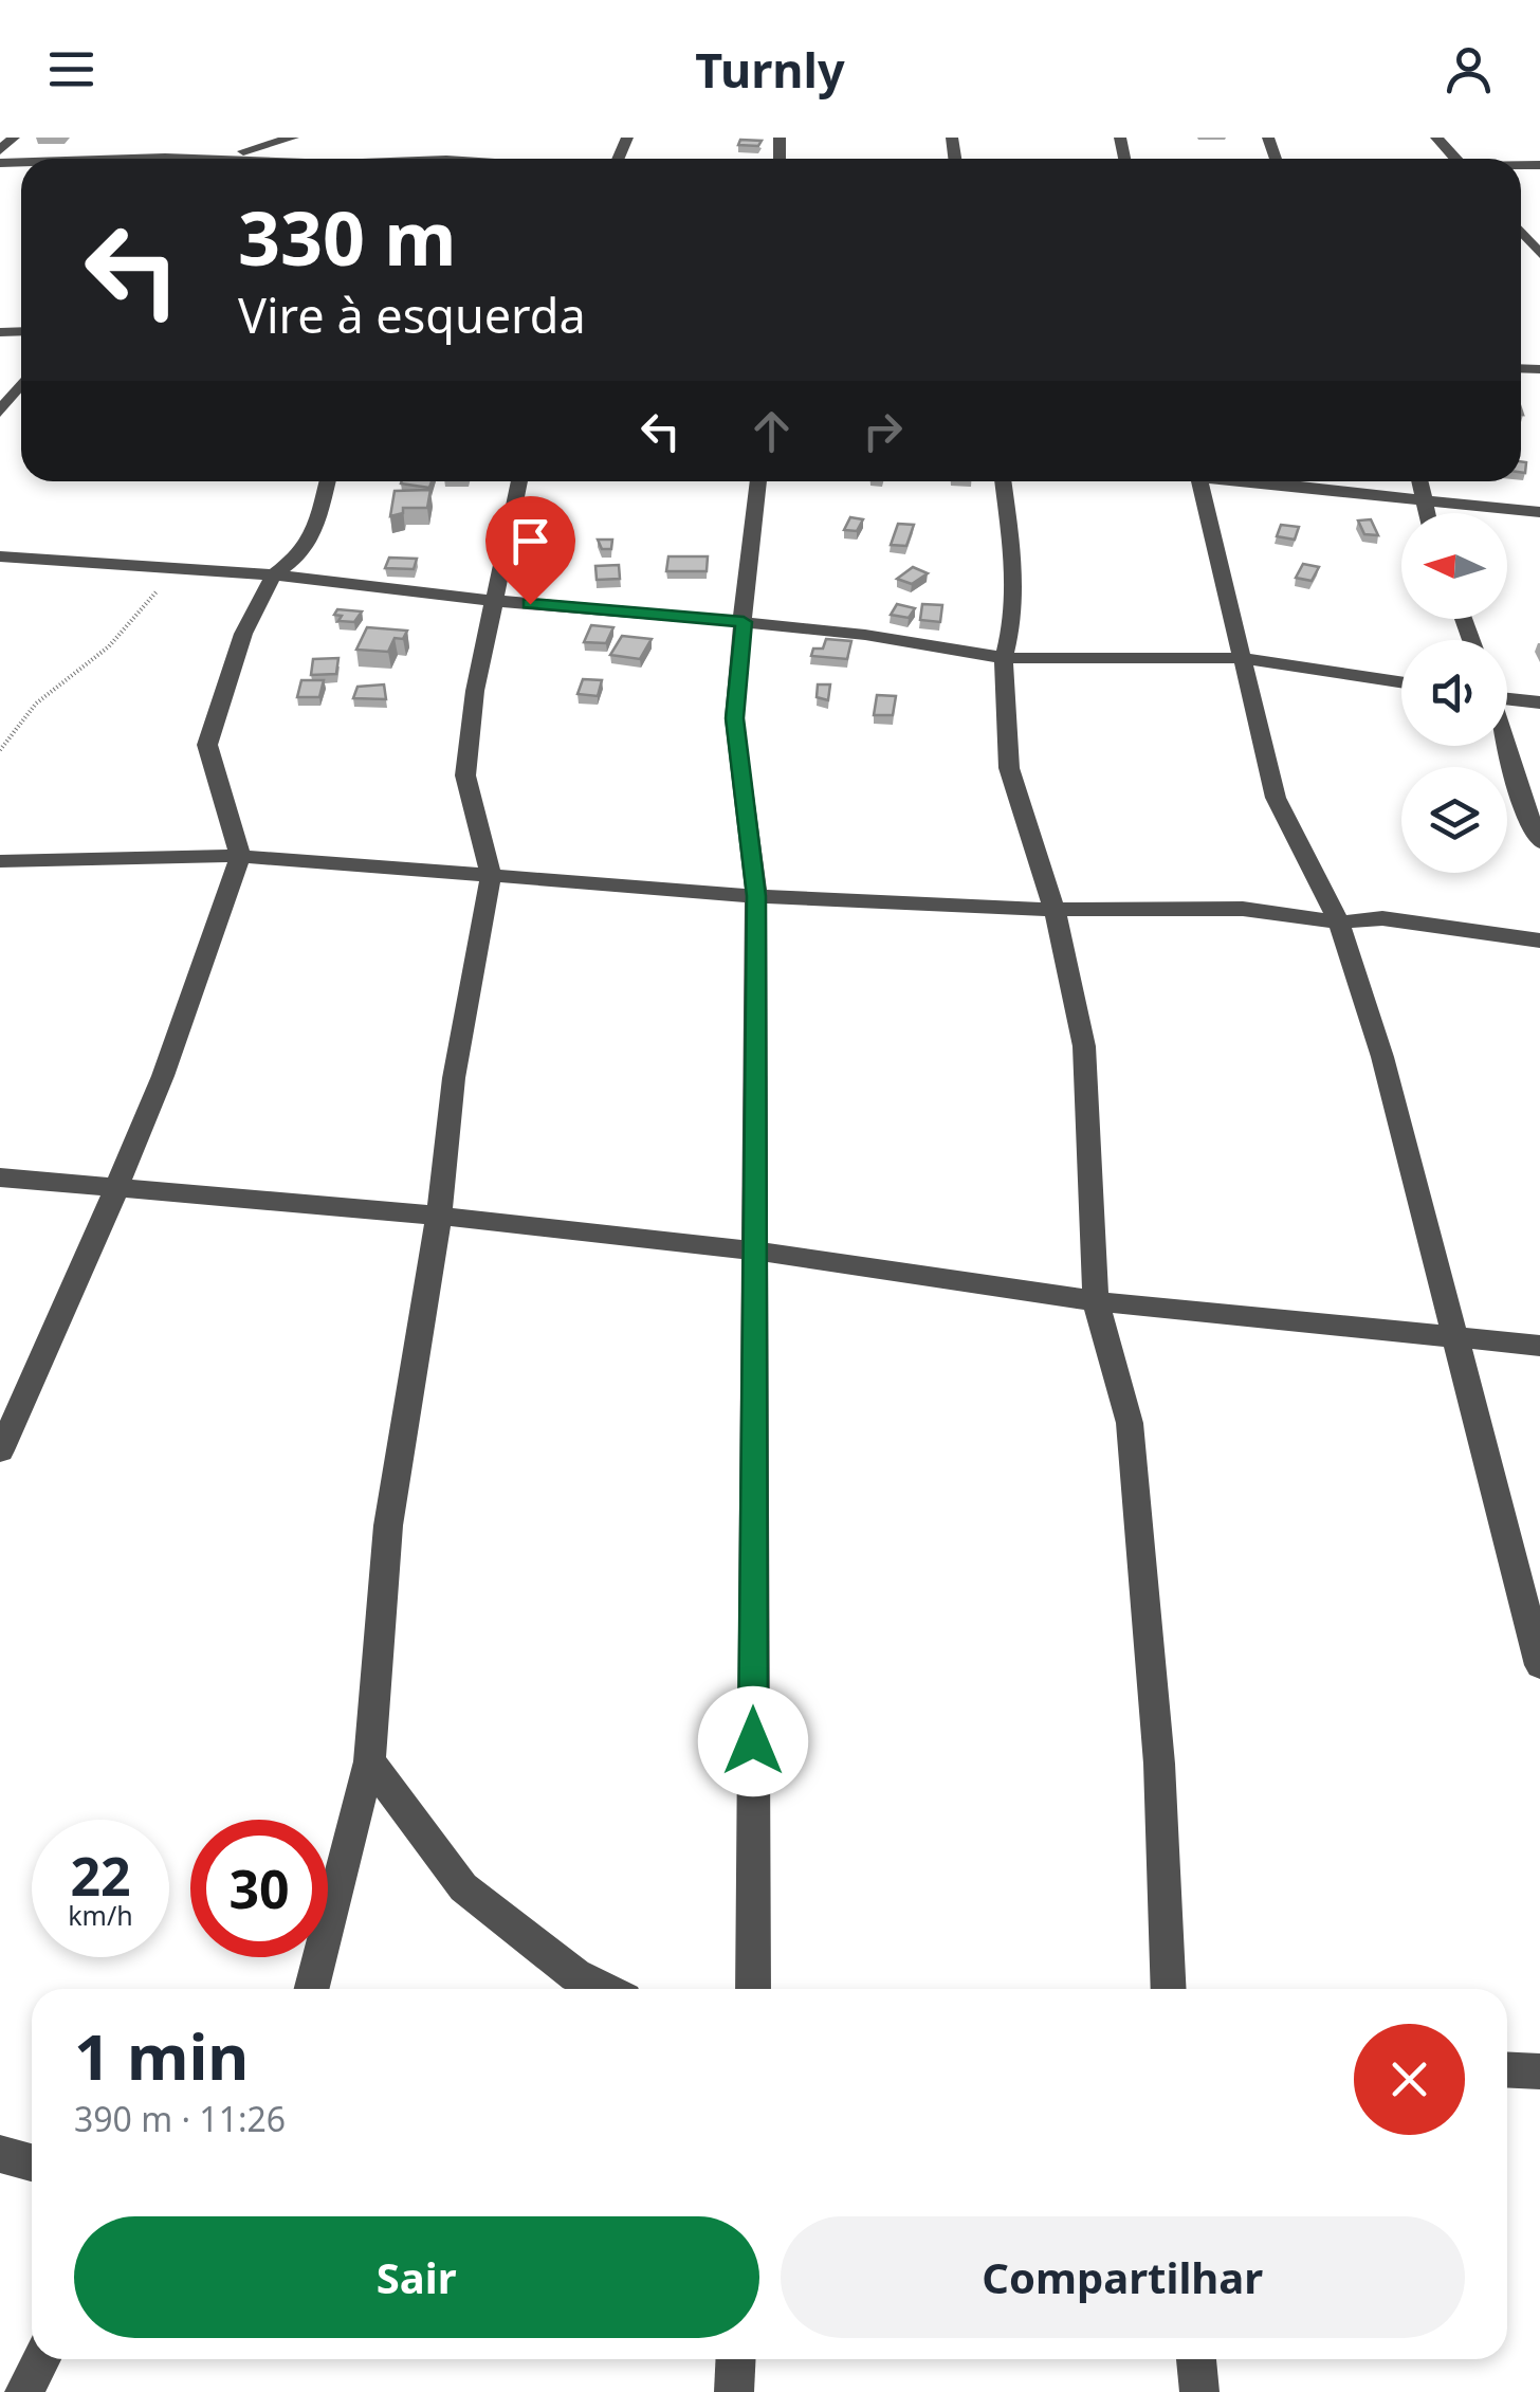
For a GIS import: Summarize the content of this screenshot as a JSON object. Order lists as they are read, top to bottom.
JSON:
{
  "north": "left",
  "page": {
    "header": "Turnly",
    "turn": ["330 m", "Vire à esquerda"],
    "speed": "22 km/h",
    "limit": "30",
    "heading": ["1 min", "390 m · 11:26"],
    "buttons": ["Sair", "Compartilhar"]
  }
}
